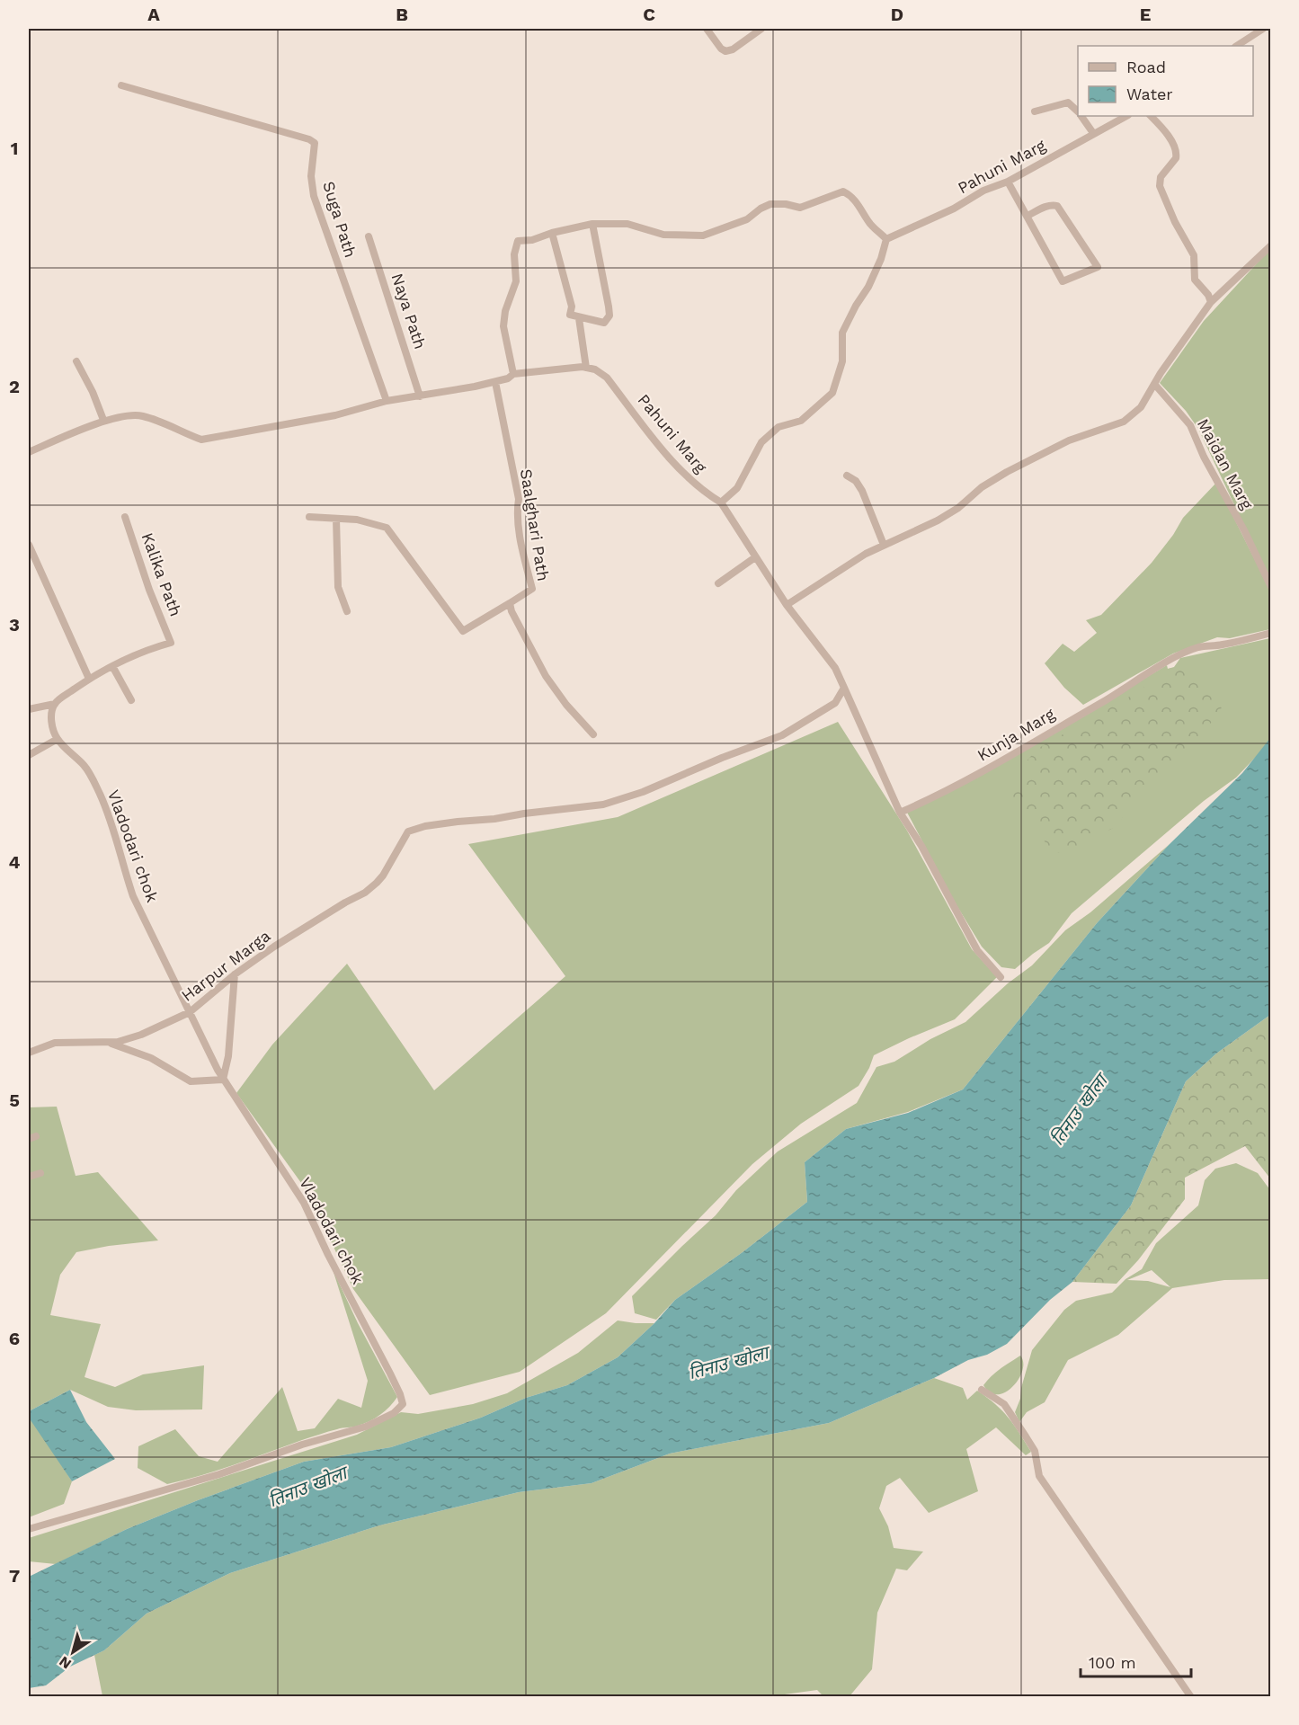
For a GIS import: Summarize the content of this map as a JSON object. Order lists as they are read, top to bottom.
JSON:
{
  "streets": {
    "street": [
      "Pahuni Marg",
      "Suga Path",
      "Naya Path",
      "Maidan Marg",
      "Saalghari Path",
      "Kalika Path",
      "Kunja Marg",
      "Vladodari chok",
      "Harpur Marga"
    ]
  },
  "crossings": [
    ["Vladodari chok", "Harpur Marga"]
  ],
  "water": ["तिनाउ खोला"],
  "legend": ["Road", "Water"],
  "scale_bar": "100 m",
  "north": "bottom left",
  "grid": {
    "columns": [
      "A",
      "B",
      "C",
      "D",
      "E"
    ],
    "rows": [
      "1",
      "2",
      "3",
      "4",
      "5",
      "6",
      "7"
    ]
  }
}
